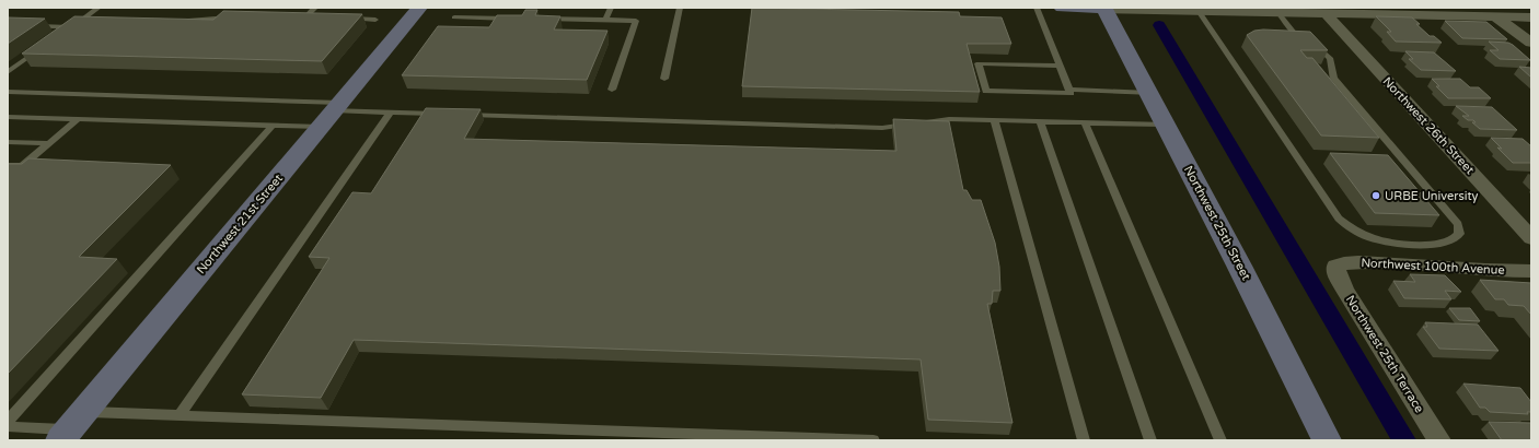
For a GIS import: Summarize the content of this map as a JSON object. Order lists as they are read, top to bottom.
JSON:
{
  "streets": {
    "main road": ["Northwest 25th Street", "Northwest 21st Street"],
    "street": ["Northwest 26th Street", "Northwest 100th Avenue", "Northwest 25th Terrace"]
  },
  "crossings": [
    ["Northwest 100th Avenue", "Northwest 25th Terrace"]
  ],
  "places": ["URBE University"]
}
